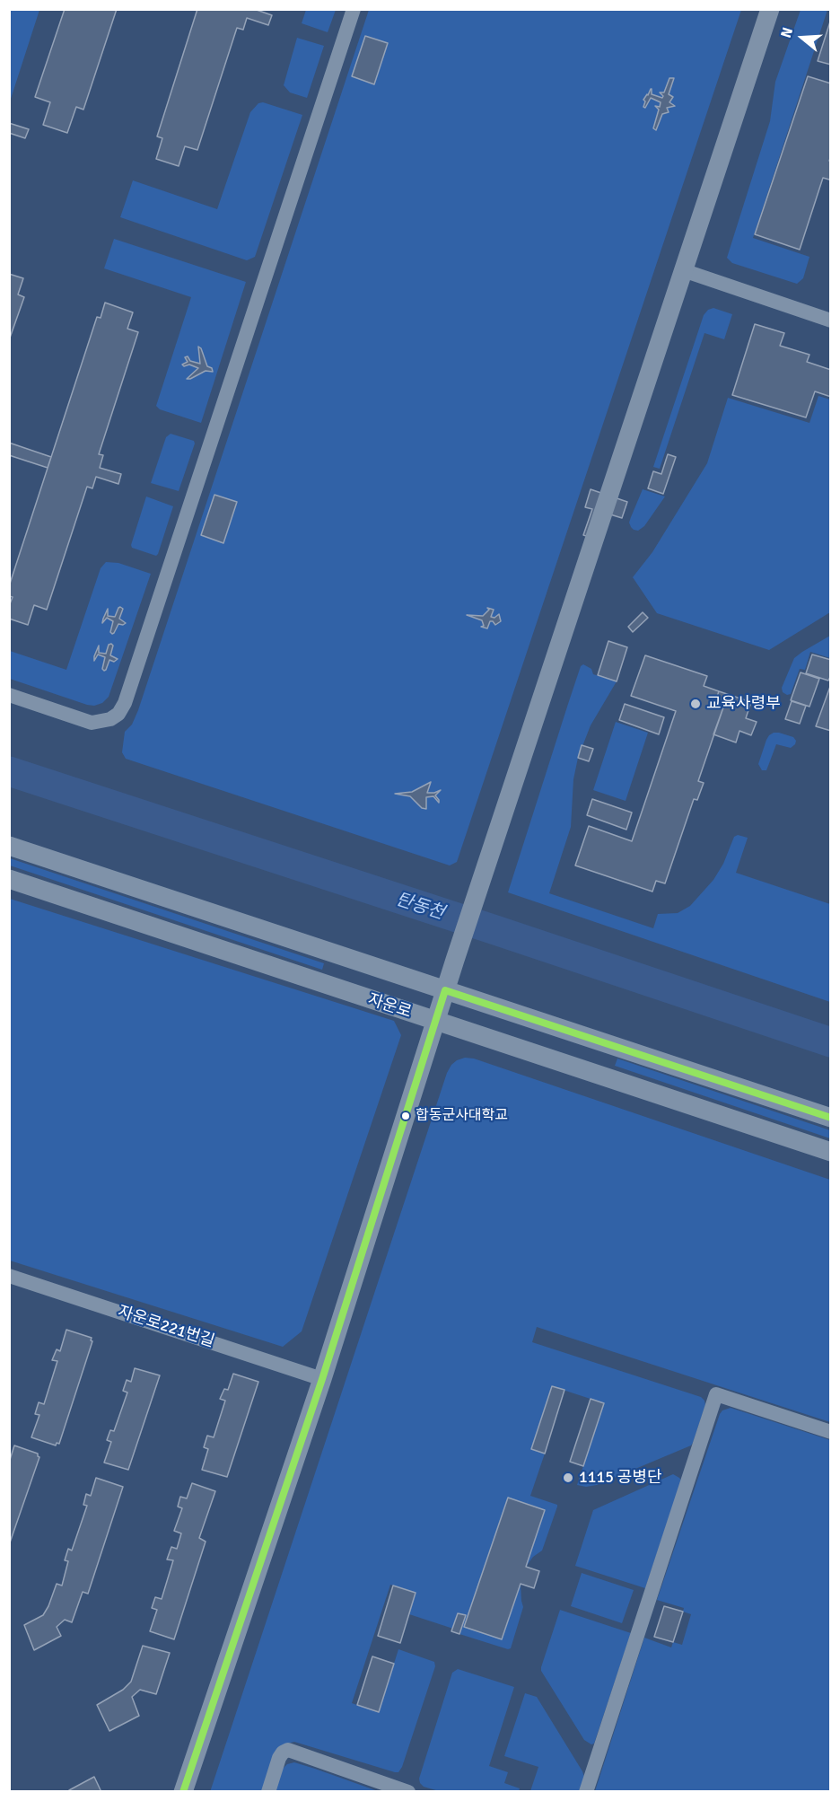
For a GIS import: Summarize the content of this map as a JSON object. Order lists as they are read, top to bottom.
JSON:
{
  "streets": {
    "street": ["자운로", "자운로221번길"]
  },
  "water": ["탄동천"],
  "places": ["교육사령부", "합동군사대학교", "1115 공병단"],
  "north": "left"
}
